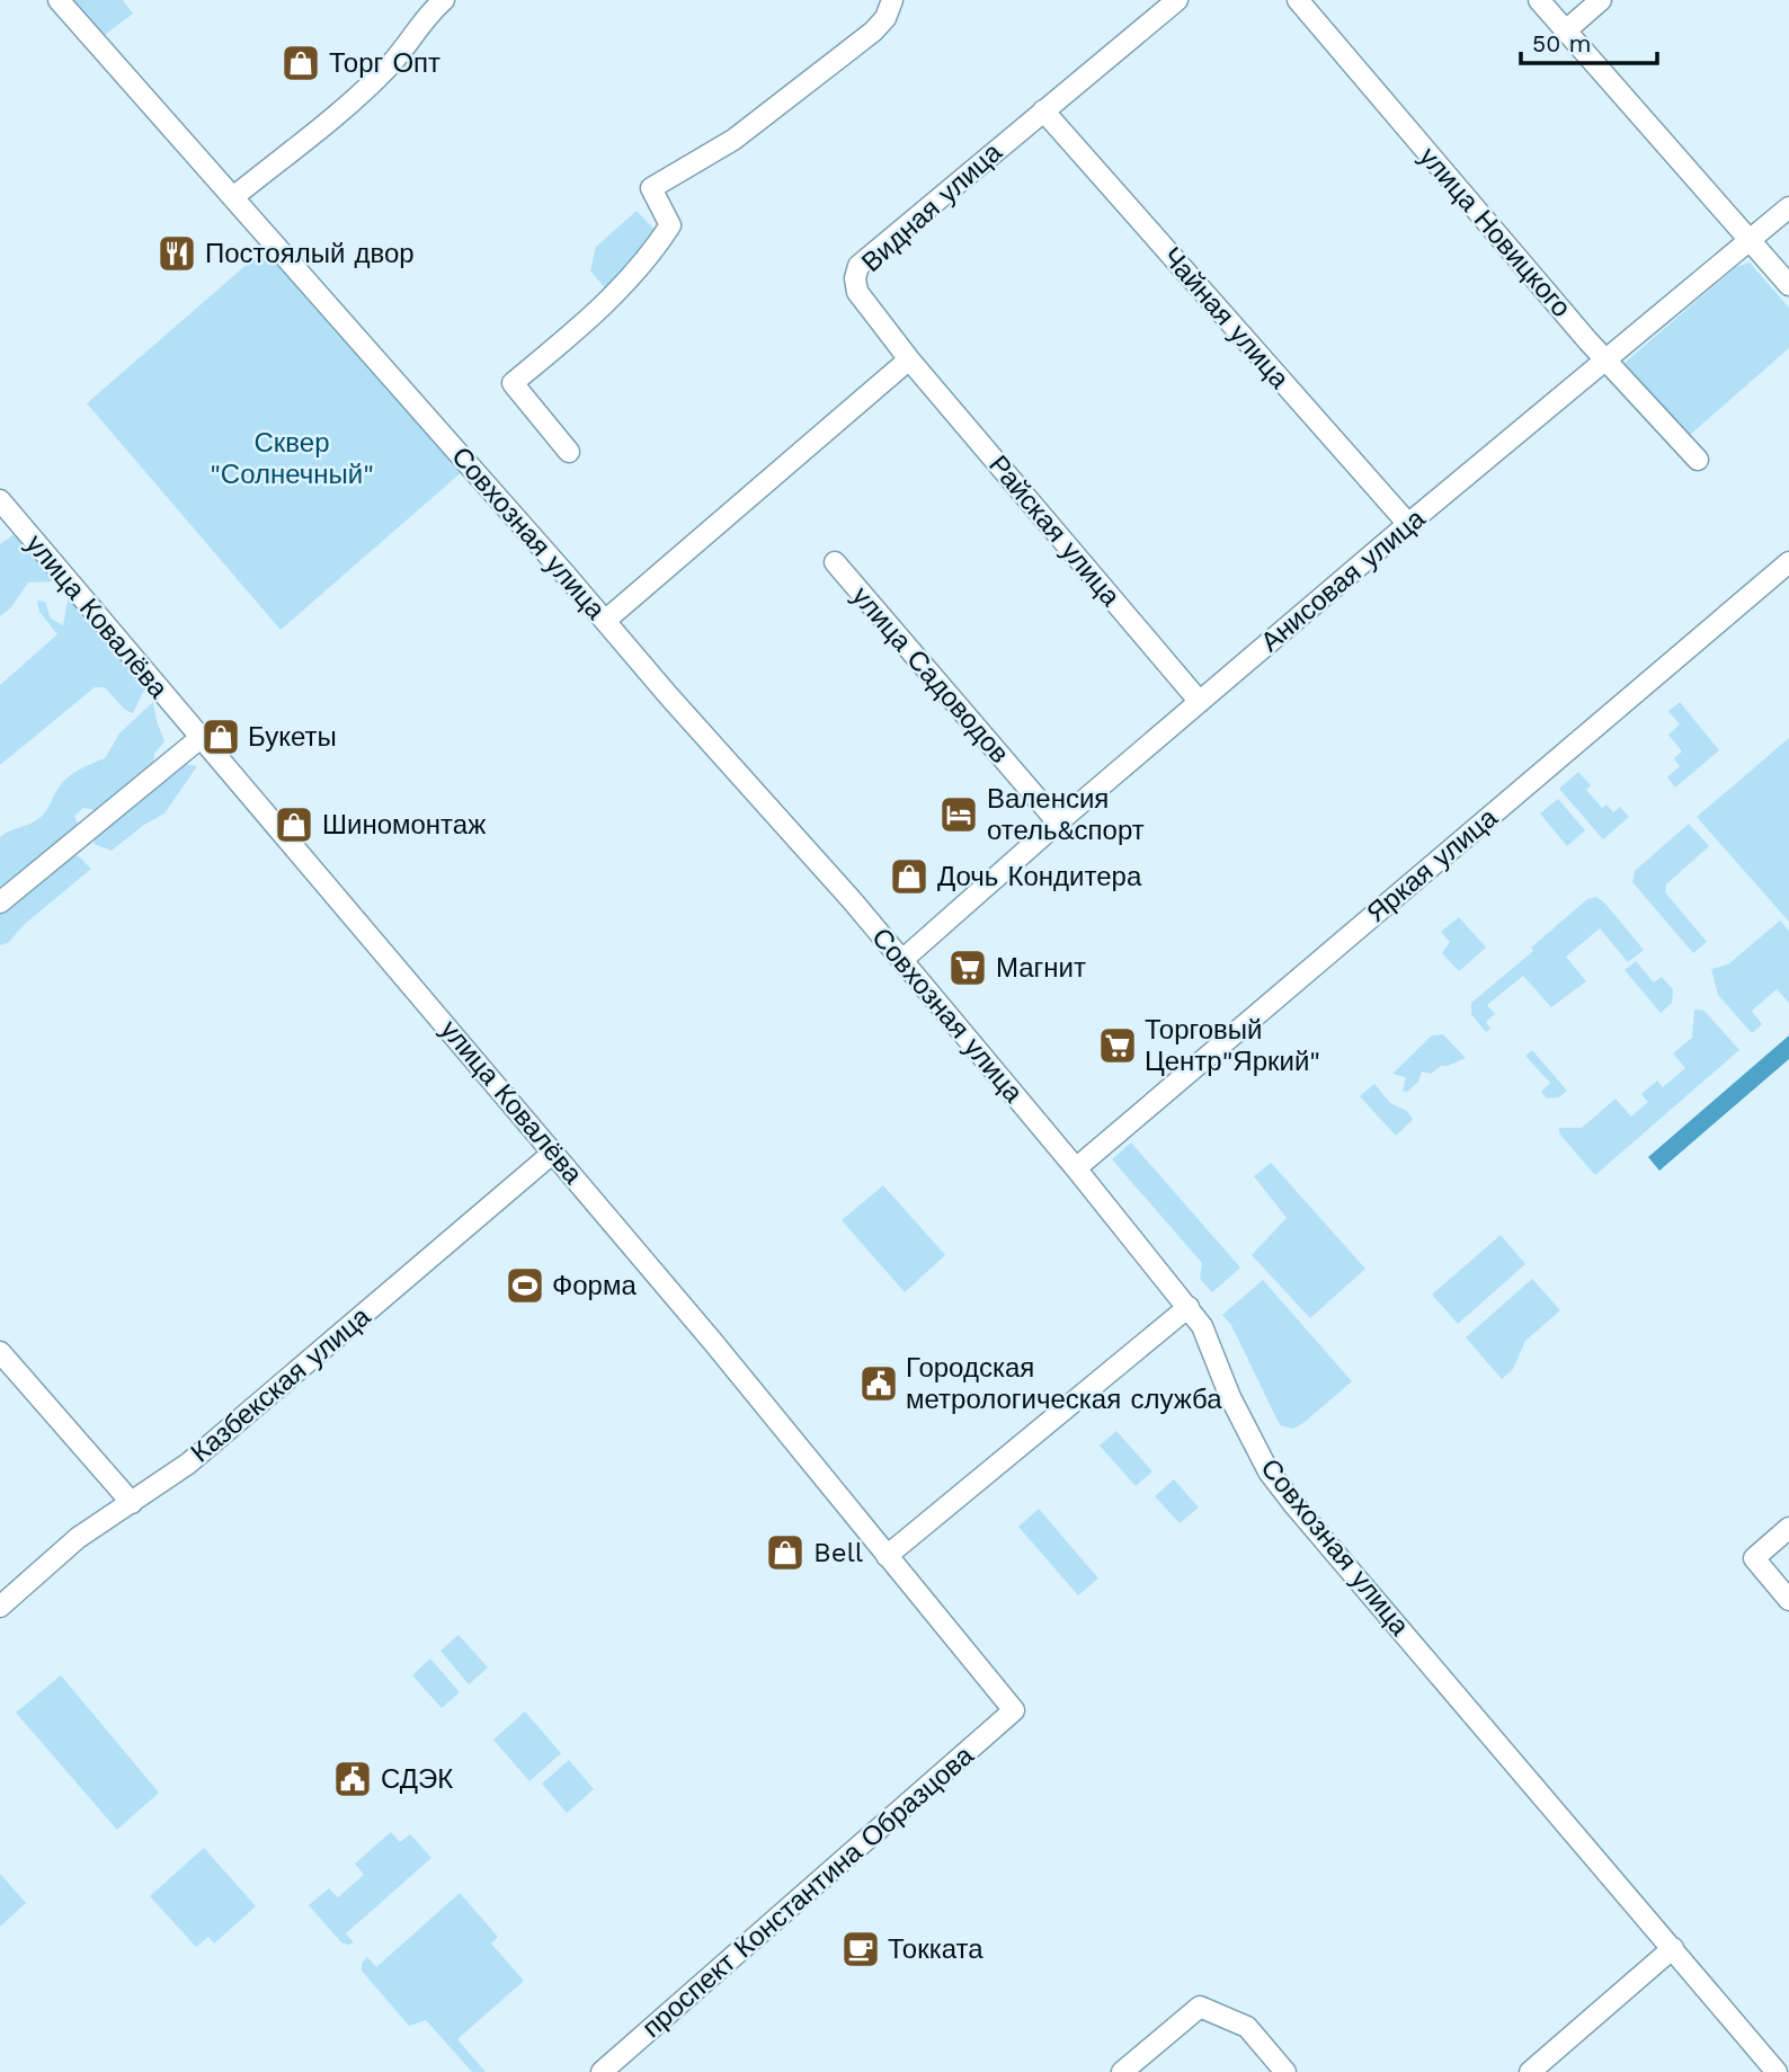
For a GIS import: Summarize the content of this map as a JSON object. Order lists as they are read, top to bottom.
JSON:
{
  "streets": {
    "street": [
      "Видная улица",
      "улица Новицкого",
      "Чайная улица",
      "Райская улица",
      "Совхозная улица",
      "Анисовая улица",
      "улица Ковалёва",
      "улица Садоводов",
      "Яркая улица",
      "Казбекская улица",
      "проспект Константина Образцова"
    ]
  },
  "crossings": [
    ["Видная улица", "Чайная улица"],
    ["Видная улица", "Райская улица"],
    ["улица Новицкого", "Анисовая улица"],
    ["Чайная улица", "Анисовая улица"],
    ["Райская улица", "Анисовая улица"],
    ["Совхозная улица", "Анисовая улица"],
    ["Совхозная улица", "Яркая улица"],
    ["Анисовая улица", "улица Садоводов"],
    ["улица Ковалёва", "Казбекская улица"],
    ["улица Ковалёва", "проспект Константина Образцова"]
  ],
  "parks": ["Сквер \"Солнечный\""],
  "places": {
    "shop": [
      "Торг Опт",
      "Букеты",
      "Шиномонтаж",
      "Дочь Кондитера",
      "Bell"
    ],
    "restaurant": ["Постоялый двор"],
    "hotel": ["Валенсия отель&спорт"],
    "supermarket": ["Магнит", "Торговый Центр\"Яркий\""],
    "sports": ["Форма"],
    "public building": ["Городская метрологическая служба", "СДЭК"],
    "cafe": ["Токката"]
  },
  "scale_bar": "50 m"
}
